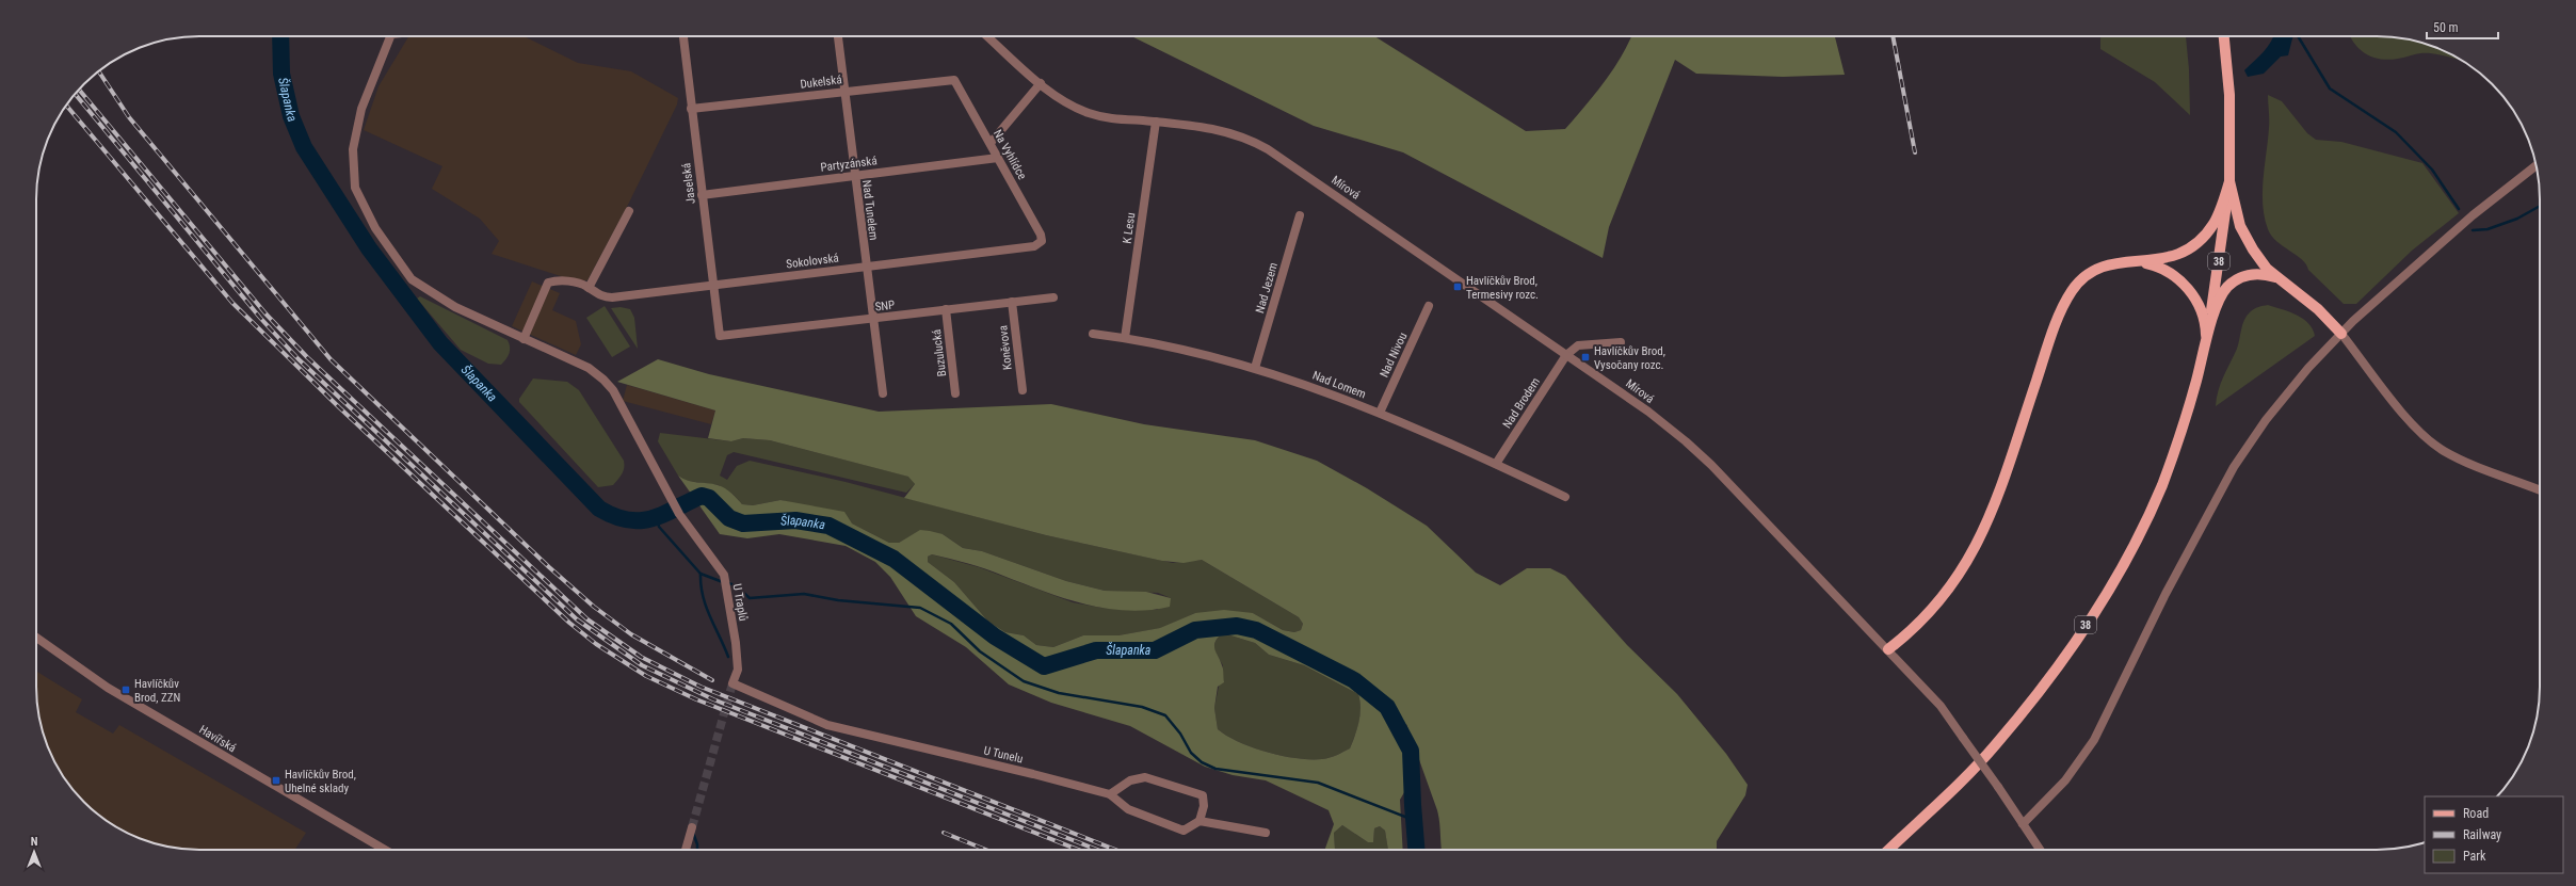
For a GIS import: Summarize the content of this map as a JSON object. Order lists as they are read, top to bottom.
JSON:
{
  "streets": {
    "main road": ["38"],
    "street": [
      "Dukelská",
      "Na Vyhlídce",
      "Partyzánská",
      "Jaselská",
      "Mírová",
      "Nad Tunelem",
      "K Lesu",
      "Sokolovská",
      "Nad Jezem",
      "SNP",
      "Koněvova",
      "Buzulucká",
      "Nad Nivou",
      "Nad Lomem",
      "Nad Brodem",
      "U Traplů",
      "Havířská",
      "U Tunelu"
    ]
  },
  "crossings": [
    ["Dukelská", "Na Vyhlídce"],
    ["Dukelská", "Jaselská"],
    ["Dukelská", "Nad Tunelem"],
    ["Na Vyhlídce", "Partyzánská"],
    ["Na Vyhlídce", "Sokolovská"],
    ["Partyzánská", "Jaselská"],
    ["Partyzánská", "Nad Tunelem"],
    ["Jaselská", "Sokolovská"],
    ["Jaselská", "SNP"],
    ["Mírová", "K Lesu"],
    ["Mírová", "Nad Brodem"],
    ["Nad Tunelem", "Sokolovská"],
    ["Nad Tunelem", "SNP"],
    ["K Lesu", "Nad Lomem"],
    ["Sokolovská", "U Traplů"],
    ["Nad Jezem", "Nad Lomem"],
    ["SNP", "Koněvova"],
    ["SNP", "Buzulucká"],
    ["Nad Nivou", "Nad Lomem"],
    ["Nad Lomem", "Nad Brodem"],
    ["U Traplů", "U Tunelu"]
  ],
  "water": ["Šlapanka"],
  "places": {
    "transit": [
      "Havlíčkův Brod, Termesivy rozc.",
      "Havlíčkův Brod, Vysočany rozc.",
      "Havlíčkův Brod, ZZN",
      "Havlíčkův Brod, Uhelné sklady"
    ]
  },
  "legend": ["Road", "Railway", "Park"],
  "scale_bar": "50 m",
  "north": "top"
}
